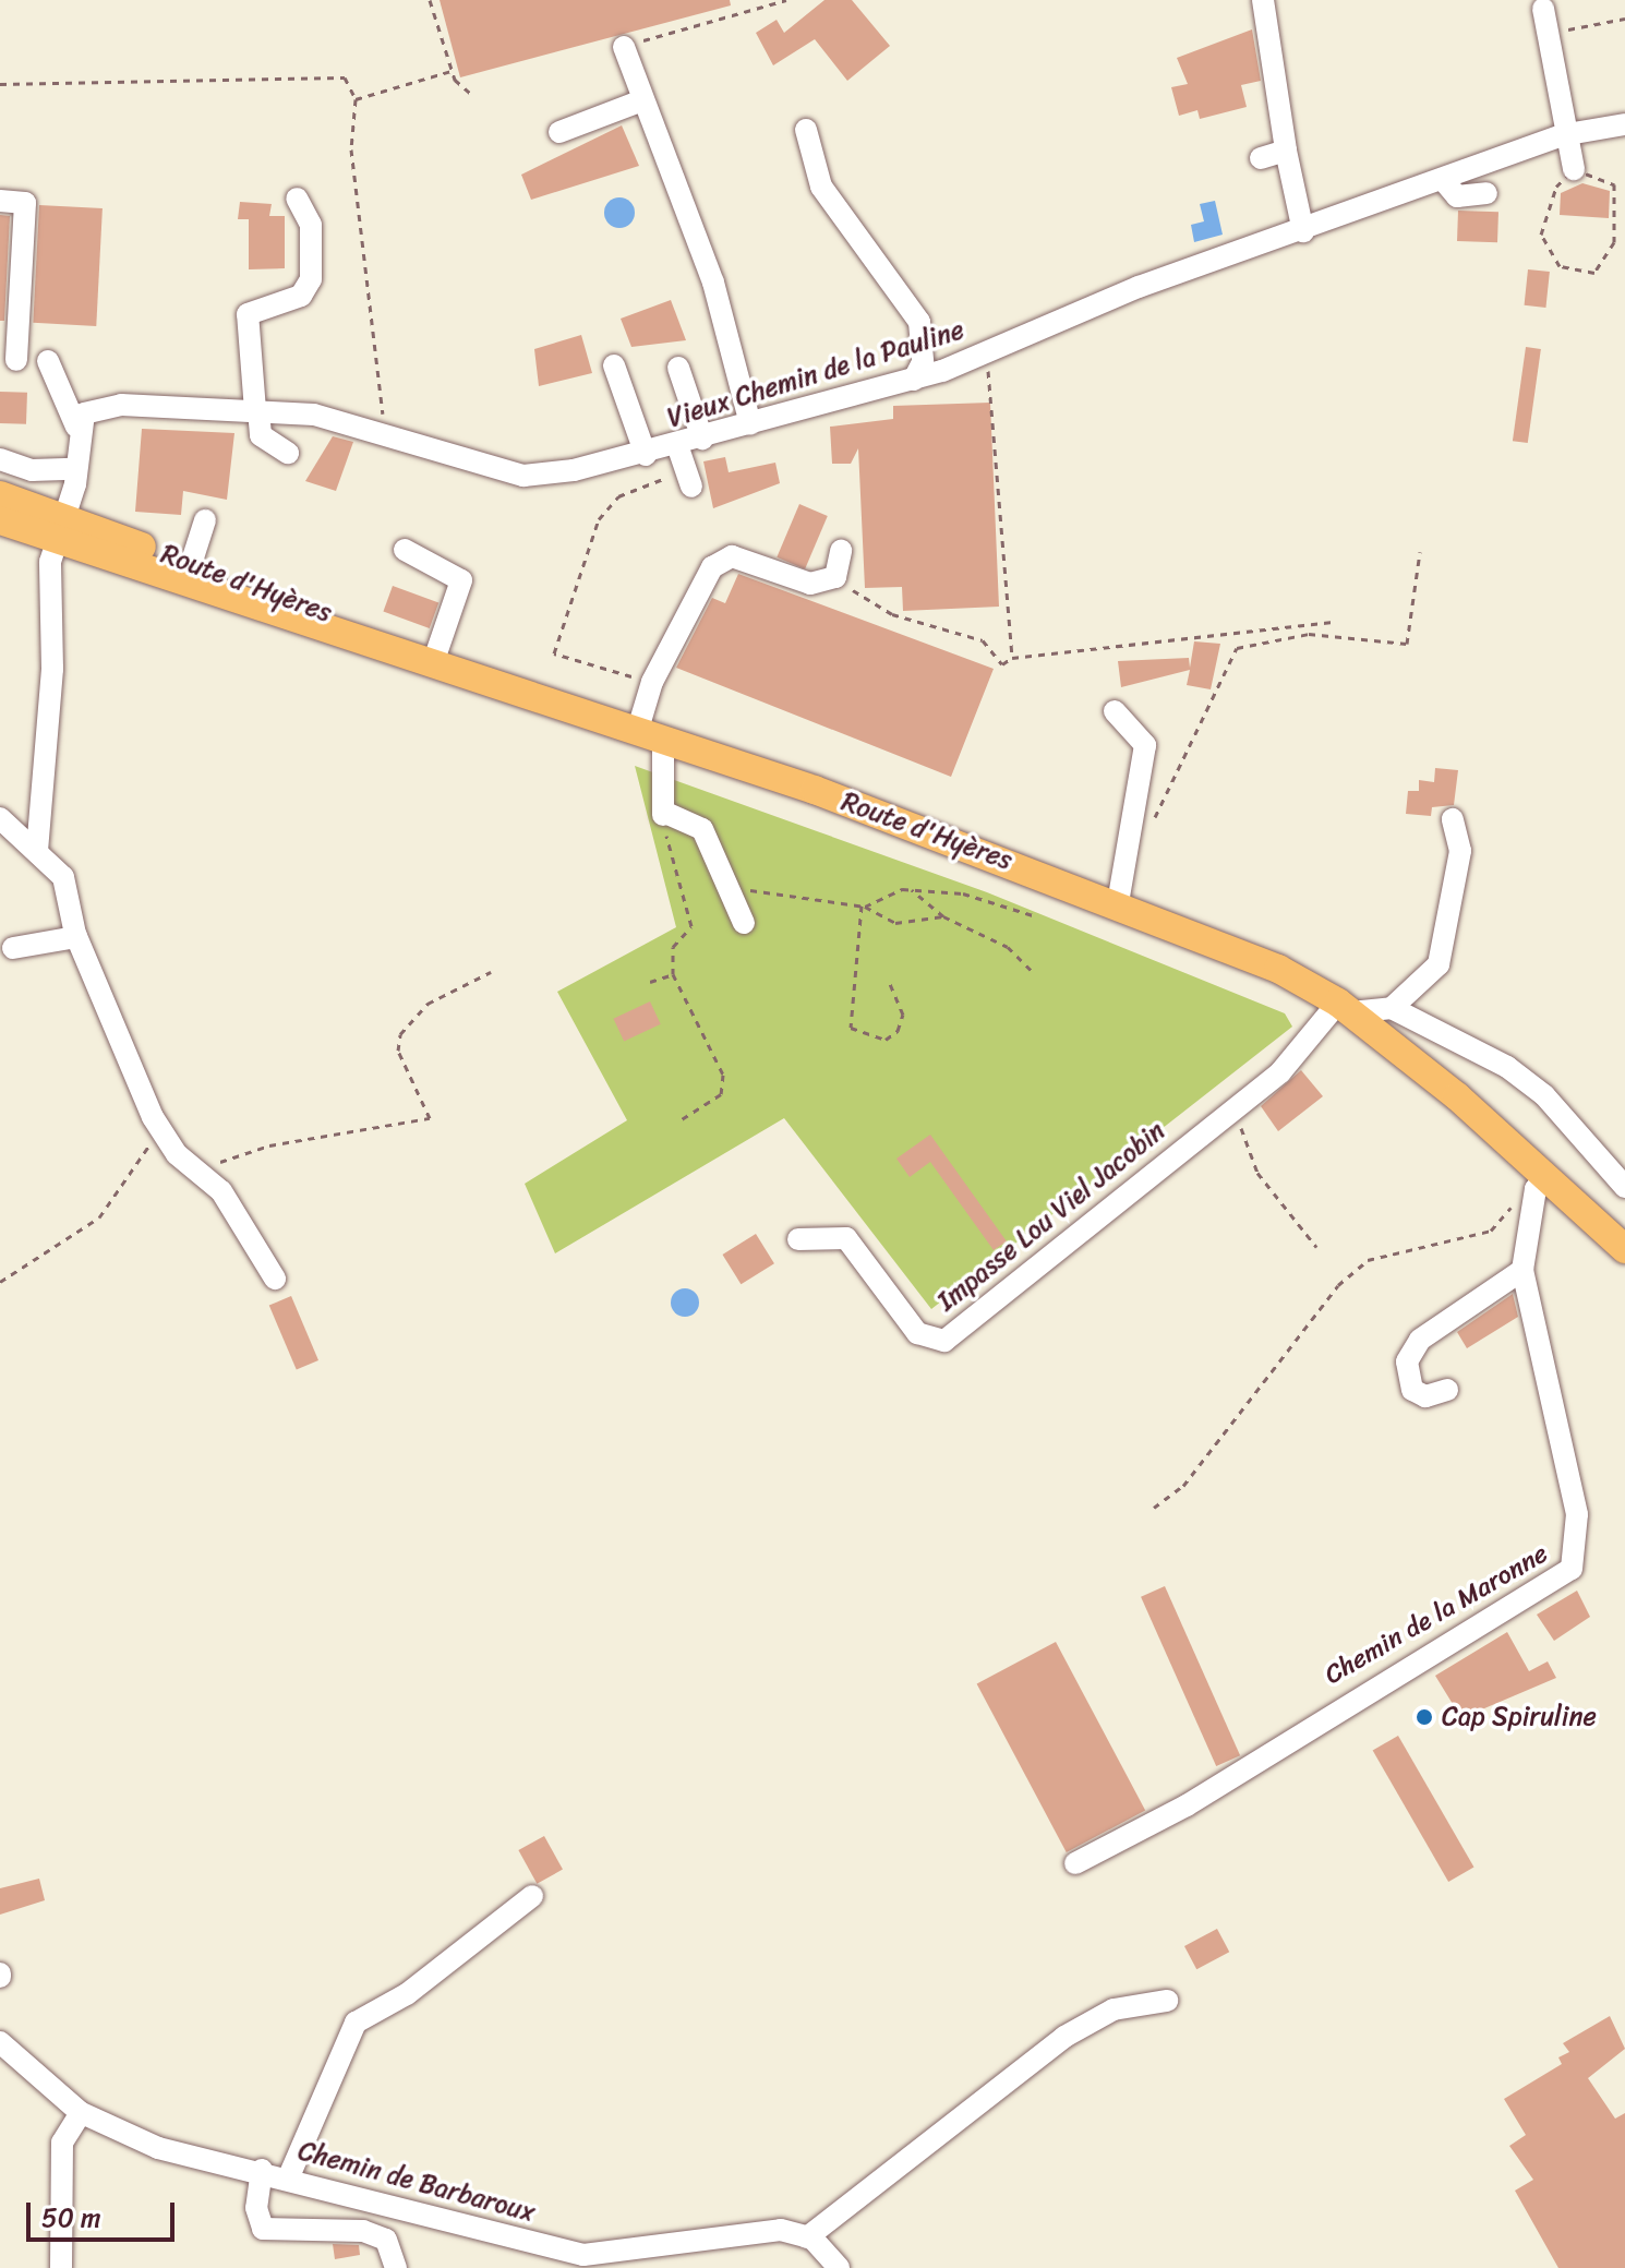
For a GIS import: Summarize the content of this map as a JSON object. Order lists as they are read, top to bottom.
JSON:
{
  "streets": {
    "main road": ["Route d'Hyères"],
    "street": [
      "Vieux Chemin de la Pauline",
      "Impasse Lou Viel Jacobin",
      "Chemin de la Maronne",
      "Chemin de Barbaroux"
    ]
  },
  "crossings": [
    ["Route d'Hyères", "Impasse Lou Viel Jacobin"],
    ["Route d'Hyères", "Chemin de la Maronne"]
  ],
  "places": ["Cap Spiruline"],
  "scale_bar": "50 m"
}
